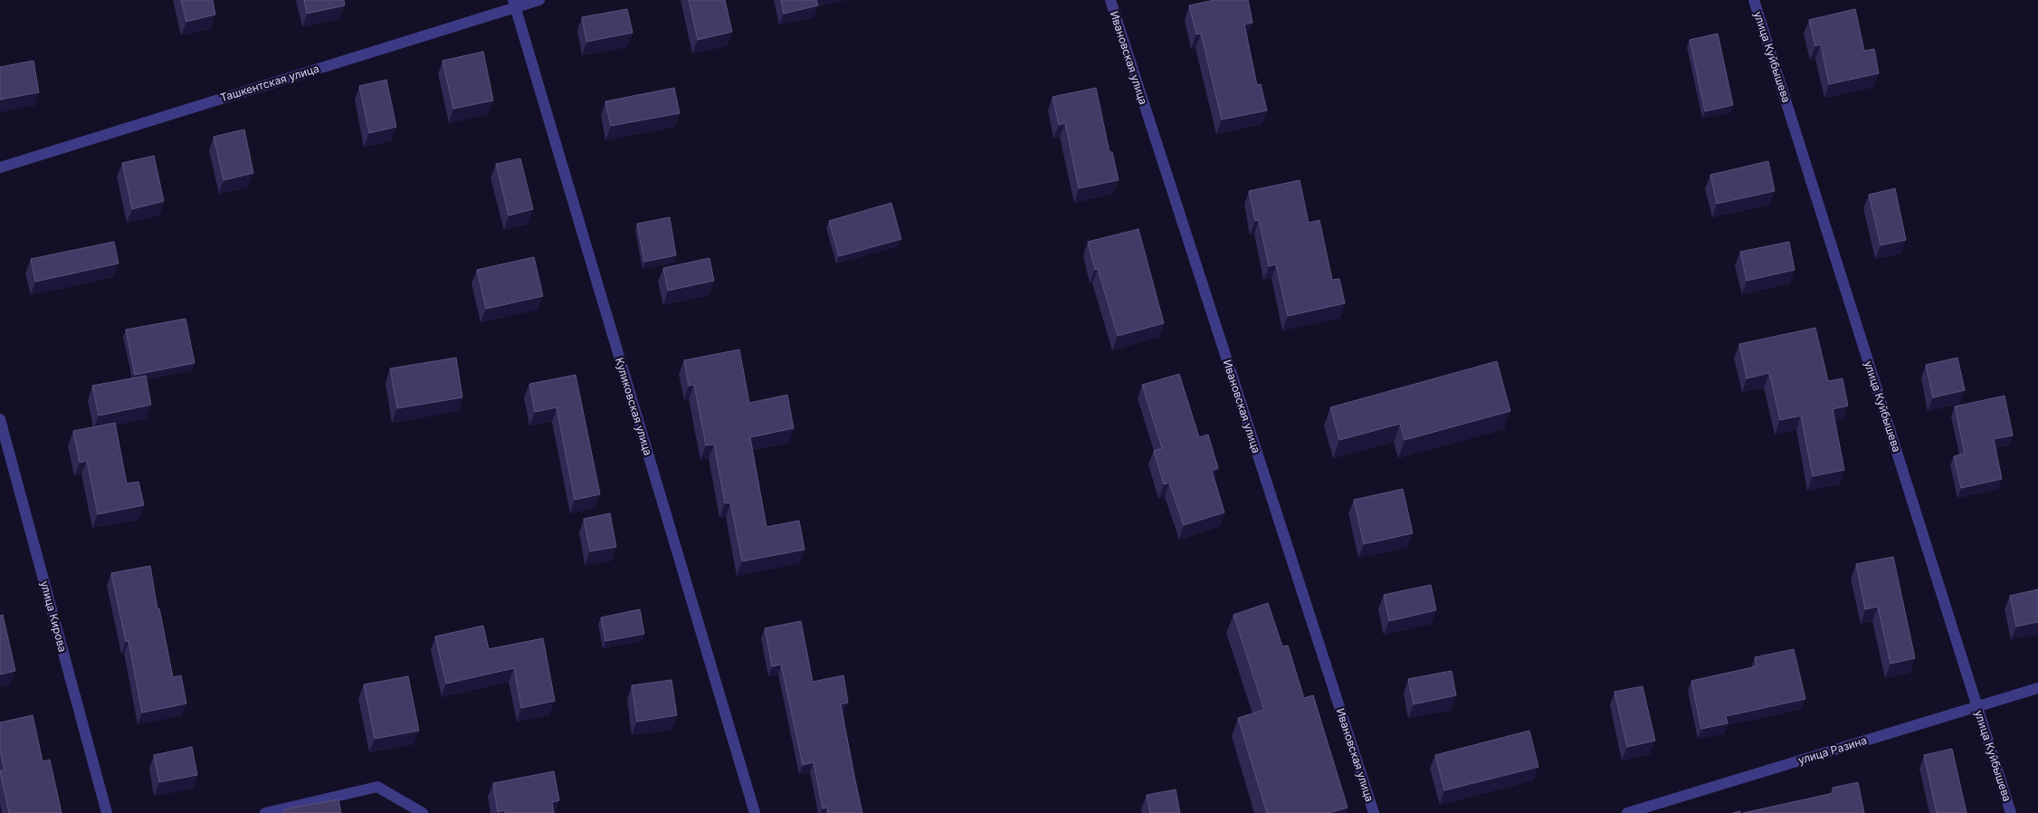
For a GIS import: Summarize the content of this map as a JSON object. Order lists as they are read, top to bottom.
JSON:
{
  "streets": {
    "street": [
      "улица Куйбышева",
      "Ивановская улица",
      "Ташкентская улица",
      "Куликовская улица",
      "улица Кирова",
      "улица Разина"
    ]
  },
  "crossings": [
    ["улица Куйбышева", "улица Разина"],
    ["Ташкентская улица", "Куликовская улица"]
  ]
}
